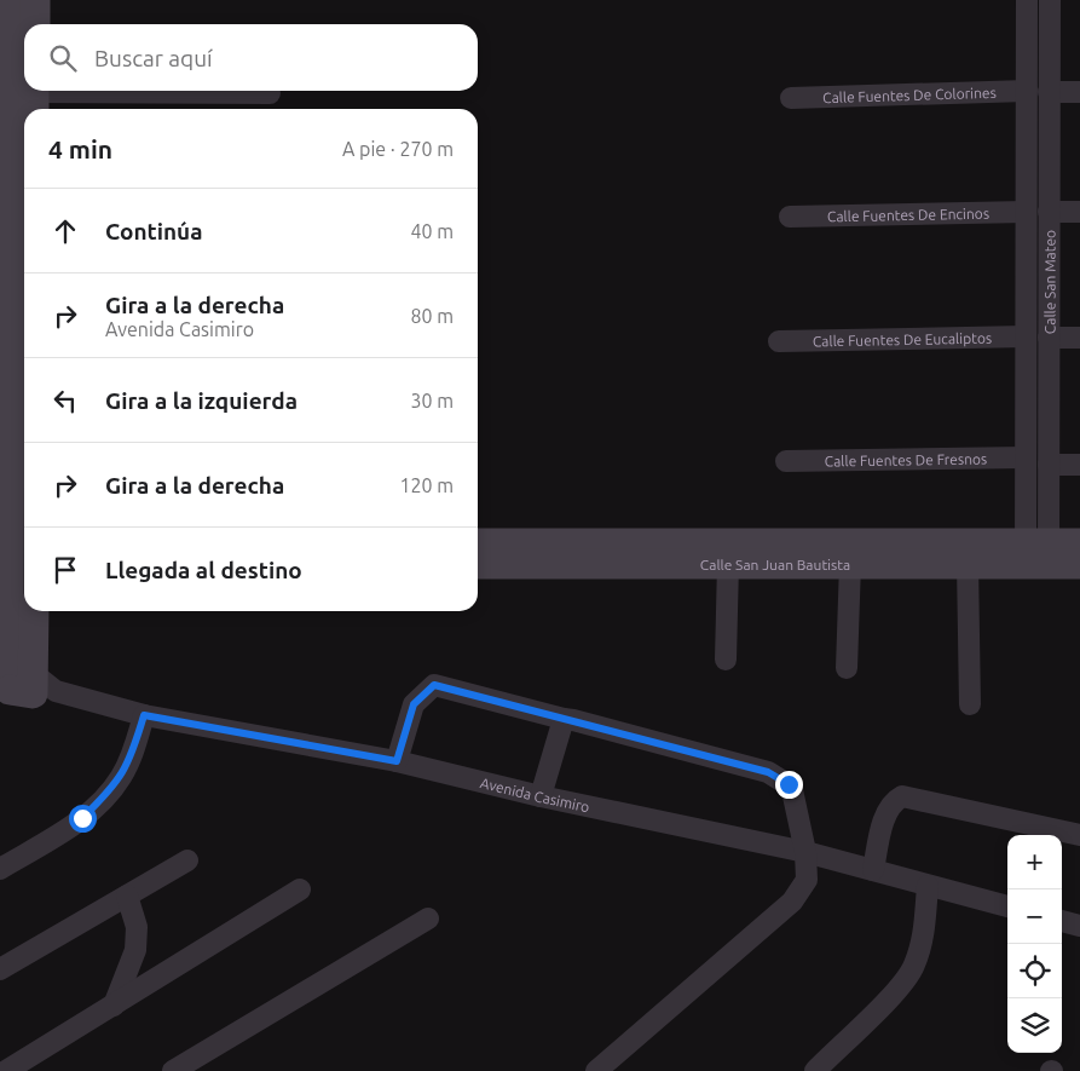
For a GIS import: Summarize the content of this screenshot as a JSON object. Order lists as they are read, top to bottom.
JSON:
{
  "streets": {
    "main road": ["Calle San Juan Bautista"],
    "street": [
      "Calle Fuentes De Colorines",
      "Calle Fuentes De Encinos",
      "Calle San Mateo",
      "Calle Fuentes De Eucaliptos",
      "Calle Fuentes De Fresnos",
      "Avenida Casimiro"
    ]
  },
  "crossings": [
    ["Calle Fuentes De Colorines", "Calle San Mateo"],
    ["Calle Fuentes De Encinos", "Calle San Mateo"],
    ["Calle San Mateo", "Calle Fuentes De Eucaliptos"],
    ["Calle San Mateo", "Calle Fuentes De Fresnos"],
    ["Calle San Mateo", "Calle San Juan Bautista"]
  ],
  "page": {
    "search": "Buscar aquí",
    "heading": ["4 min", "A pie · 270 m"],
    "list": [
      ["Continúa", "40 m"],
      ["Gira a la derecha", "Avenida Casimiro", "80 m"],
      ["Gira a la izquierda", "30 m"],
      ["Gira a la derecha", "120 m"],
      "Llegada al destino"
    ],
    "map_buttons": ["+", "−"]
  }
}
